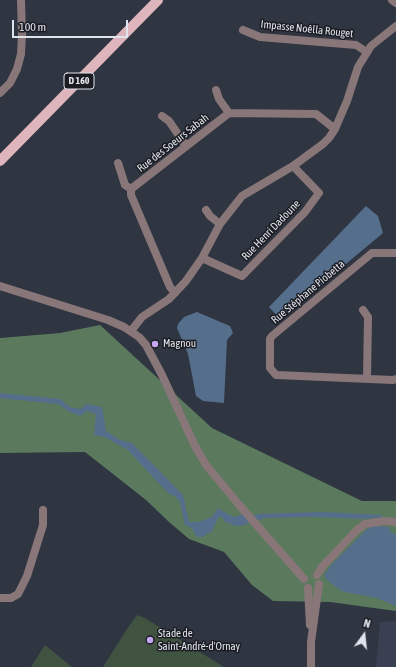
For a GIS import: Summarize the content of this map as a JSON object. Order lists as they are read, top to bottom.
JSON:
{
  "streets": {
    "main road": ["D 160"],
    "street": [
      "Impasse Noêlla Rouget",
      "Rue des Soeurs Sabah",
      "Rue Henri Dadoune",
      "Rue Stéphane Piobetta"
    ]
  },
  "places": ["Magnou", "Stade de Saint-André-d'Ornay"],
  "scale_bar": "100 m",
  "north": "top"
}
